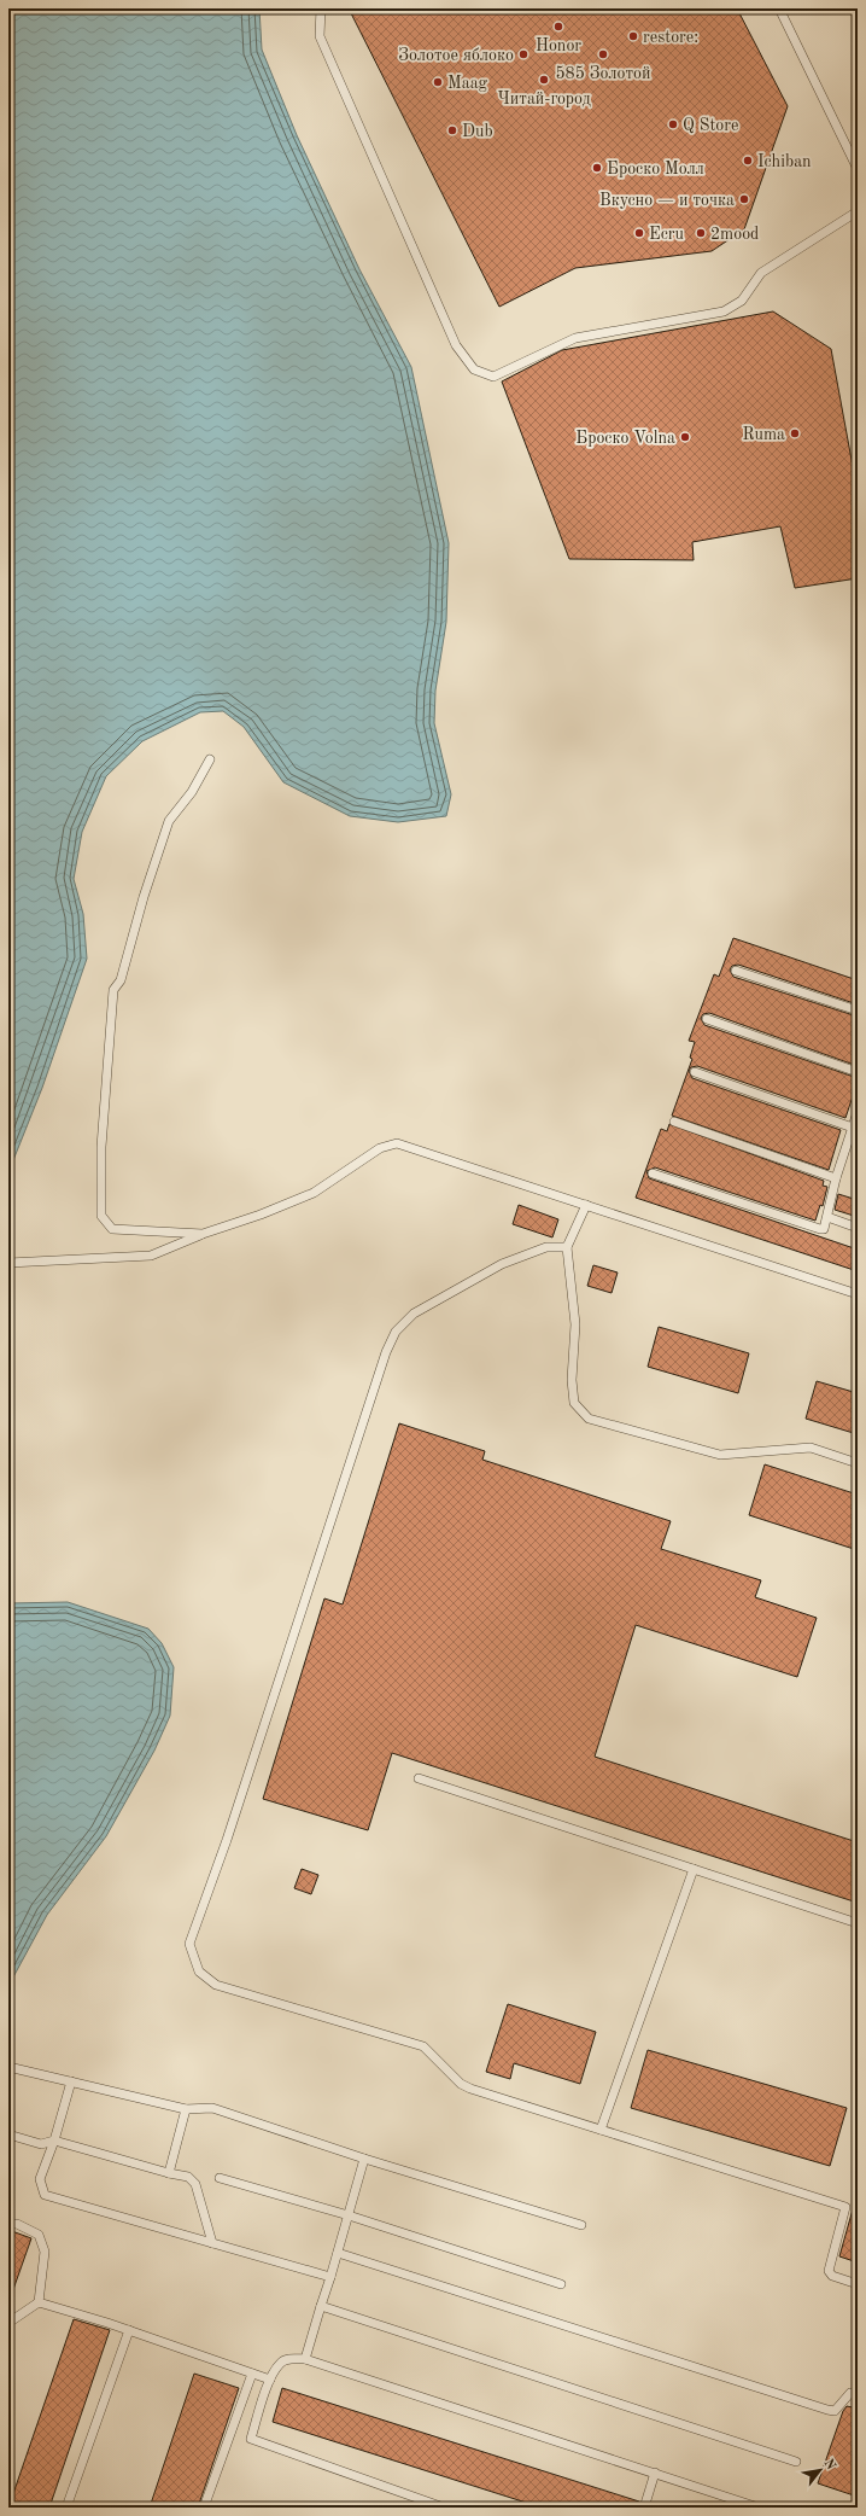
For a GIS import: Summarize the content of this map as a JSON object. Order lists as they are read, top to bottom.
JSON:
{
  "places": [
    "Honor",
    "restore:",
    "Золотое яблоко",
    "585 Золотой",
    "Читай-город",
    "Maag",
    "Q Store",
    "Dub",
    "Ichiban",
    "Броско Молл",
    "Вкусно — и точка",
    "Ecru",
    "2mood",
    "Ruma",
    "Броско Volna"
  ],
  "north": "top right"
}
